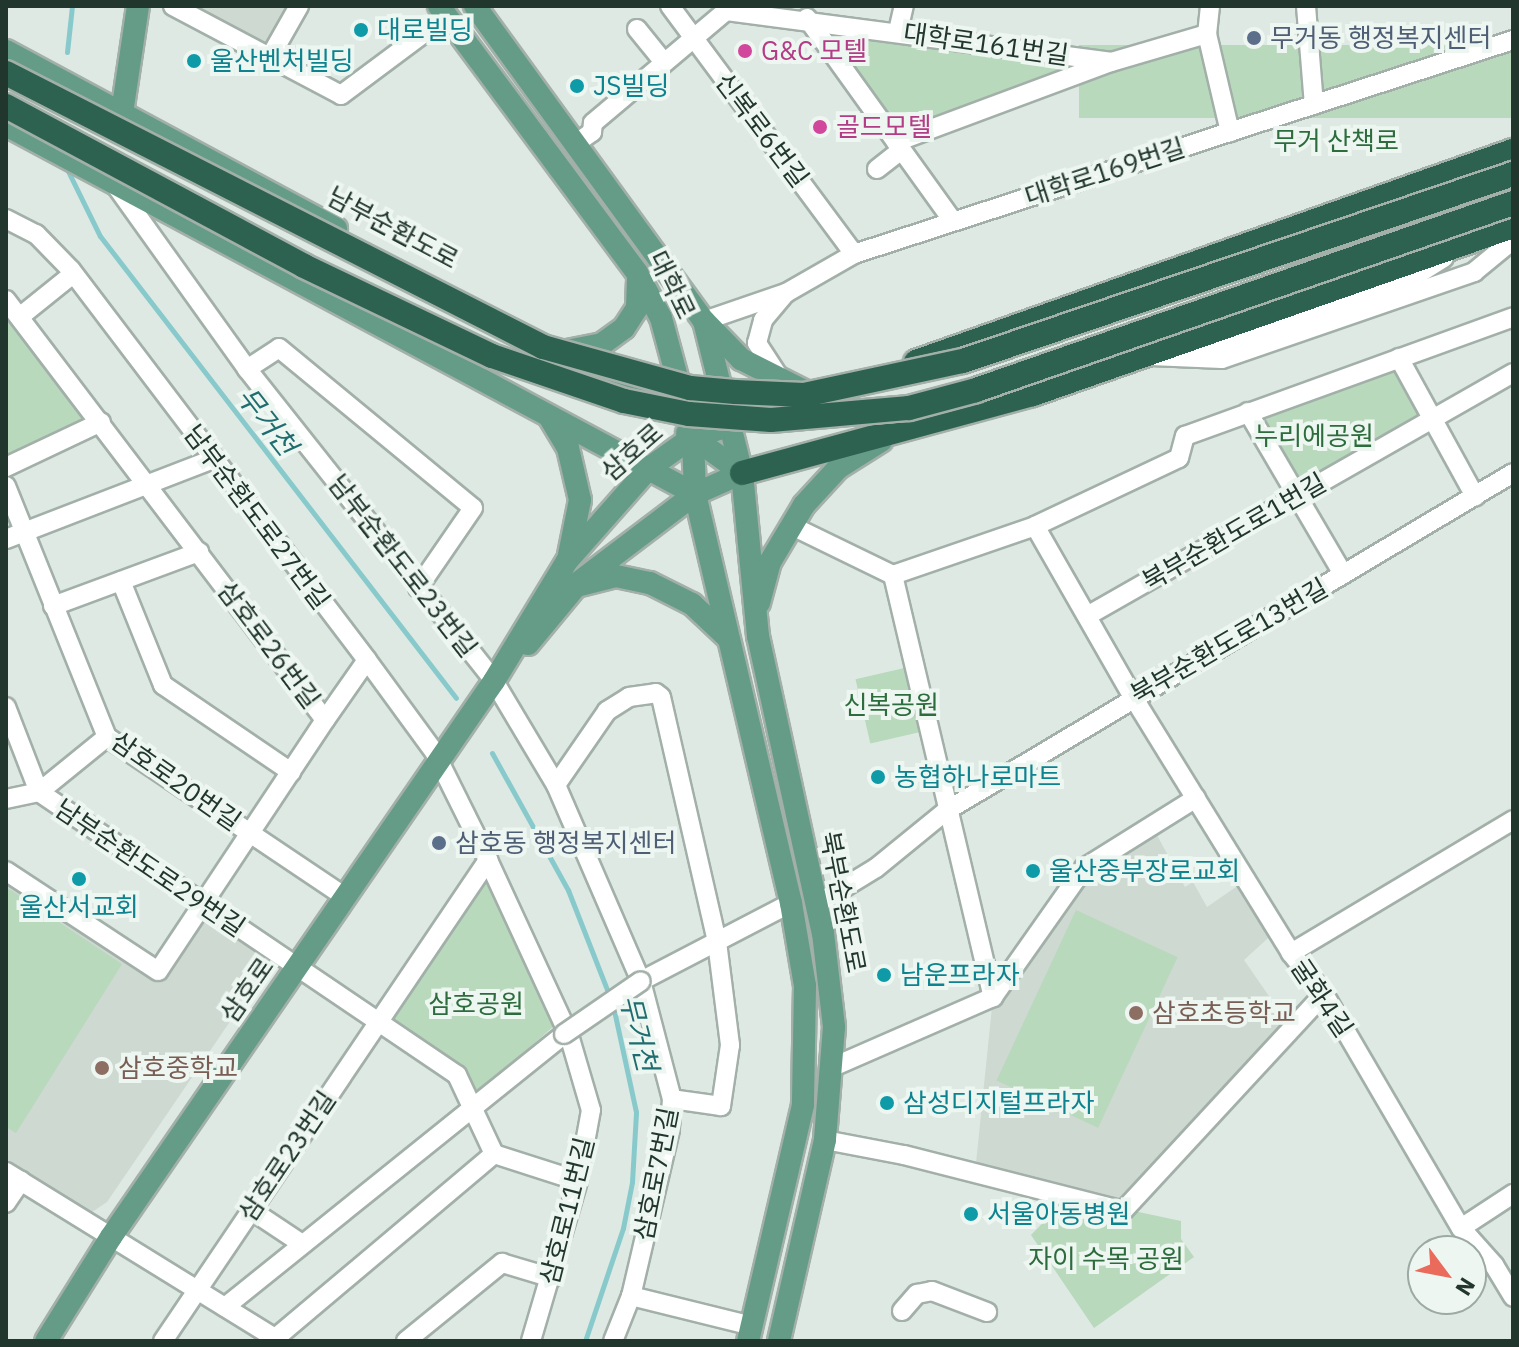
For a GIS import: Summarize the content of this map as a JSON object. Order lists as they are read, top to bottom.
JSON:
{
  "streets": {
    "main road": [
      "남부순환도로",
      "대학로",
      "삼호로",
      "북부순환도로"
    ],
    "street": [
      "대학로161번길",
      "신복로6번길",
      "대학로169번길",
      "남부순환도로27번길",
      "북부순환도로1번길",
      "남부순환도로23번길",
      "북부순환도로13번길",
      "삼호로26번길",
      "삼호로20번길",
      "남부순환도로29번길",
      "굴화4길",
      "삼호로23번길",
      "삼호로7번길",
      "삼호로11번길"
    ]
  },
  "crossings": [
    ["대학로161번길", "신복로6번길"],
    ["대학로161번길", "대학로"],
    ["신복로6번길", "대학로169번길"],
    ["대학로169번길", "대학로"],
    ["남부순환도로", "대학로"],
    ["남부순환도로", "삼호로"],
    ["남부순환도로", "북부순환도로"],
    ["대학로", "삼호로"],
    ["대학로", "북부순환도로"],
    ["삼호로", "남부순환도로27번길"],
    ["삼호로", "남부순환도로23번길"],
    ["삼호로", "삼호로20번길"],
    ["삼호로", "남부순환도로29번길"],
    ["삼호로", "삼호로7번길"],
    ["삼호로", "삼호로11번길"],
    ["남부순환도로27번길", "삼호로11번길"],
    ["북부순환도로1번길", "굴화4길"],
    ["남부순환도로23번길", "삼호로7번길"],
    ["북부순환도로13번길", "북부순환도로"],
    ["북부순환도로13번길", "굴화4길"],
    ["삼호로26번길", "삼호로20번길"],
    ["삼호로26번길", "남부순환도로29번길"]
  ],
  "water": ["무거천"],
  "parks": [
    "무거 산책로",
    "누리에공원",
    "신복공원",
    "삼호공원",
    "자이 수목 공원"
  ],
  "places": [
    "대로빌딩",
    "무거동 행정복지센터",
    "G&C 모텔",
    "울산벤처빌딩",
    "JS빌딩",
    "골드모텔",
    "농협하나로마트",
    "삼호동 행정복지센터",
    "울산중부장로교회",
    "울산서교회",
    "남운프라자",
    "삼호초등학교",
    "삼호중학교",
    "삼성디지털프라자",
    "서울아동병원"
  ],
  "north": "bottom right"
}
